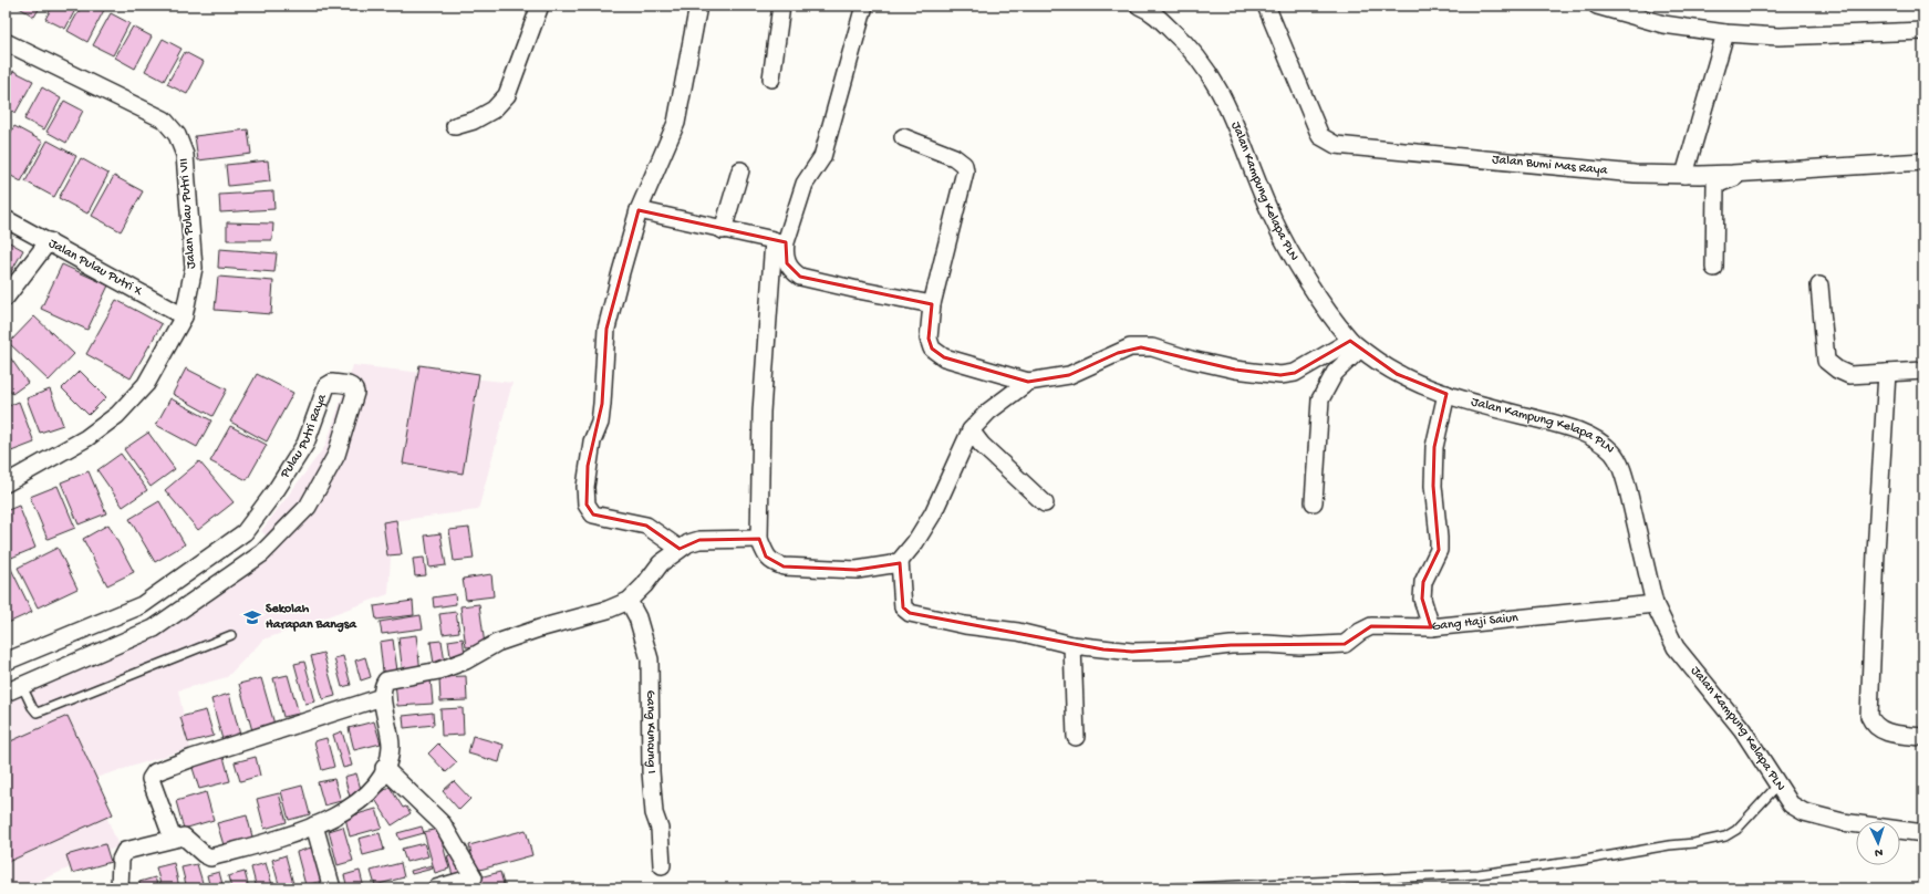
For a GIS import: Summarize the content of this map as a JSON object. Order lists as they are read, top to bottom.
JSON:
{
  "streets": {
    "street": [
      "Jalan Bumi Mas Raya",
      "Jalan Kampung Kelapa PLN",
      "Jalan Pulau Putri VII",
      "Jalan Pulau Putri X",
      "Pulau Putri Raya",
      "Gang Haji Saiun",
      "Gang Kuncung I"
    ]
  },
  "crossings": [
    ["Jalan Kampung Kelapa PLN", "Gang Haji Saiun"],
    ["Jalan Pulau Putri VII", "Jalan Pulau Putri X"]
  ],
  "places": {
    "school or university": ["Sekolah Harapan Bangsa"]
  },
  "north": "bottom"
}
